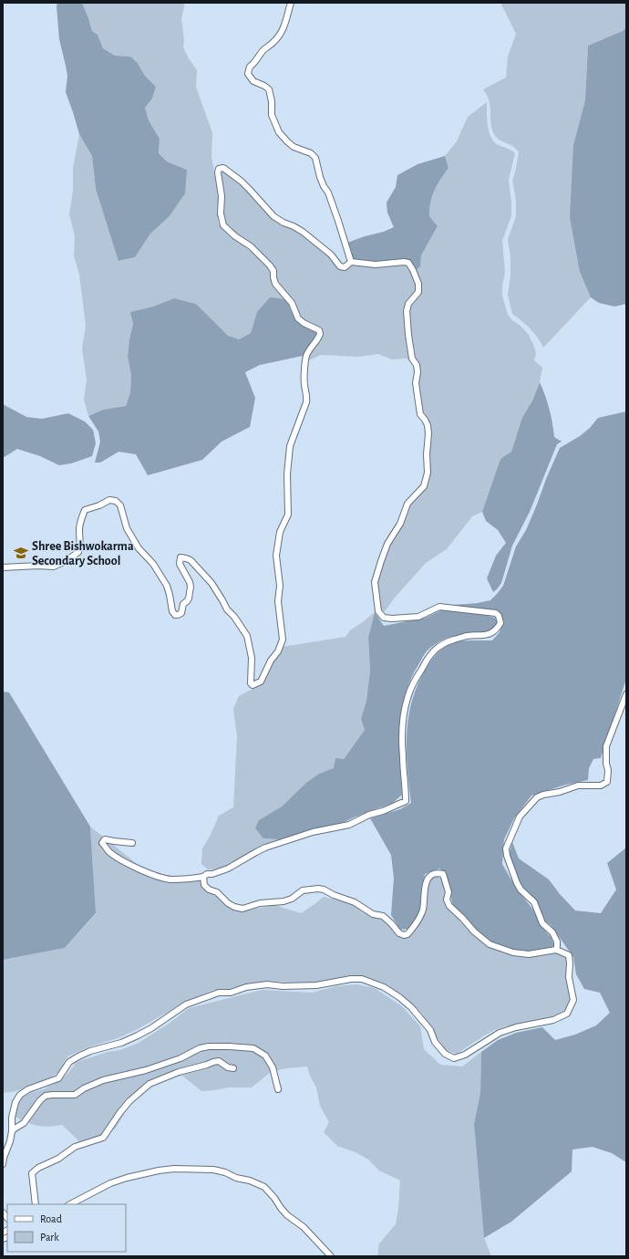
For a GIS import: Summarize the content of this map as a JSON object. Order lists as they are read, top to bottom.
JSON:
{
  "places": {
    "school or university": ["Shree Bishwokarma Secondary School"]
  },
  "legend": ["Road", "Park"]
}
